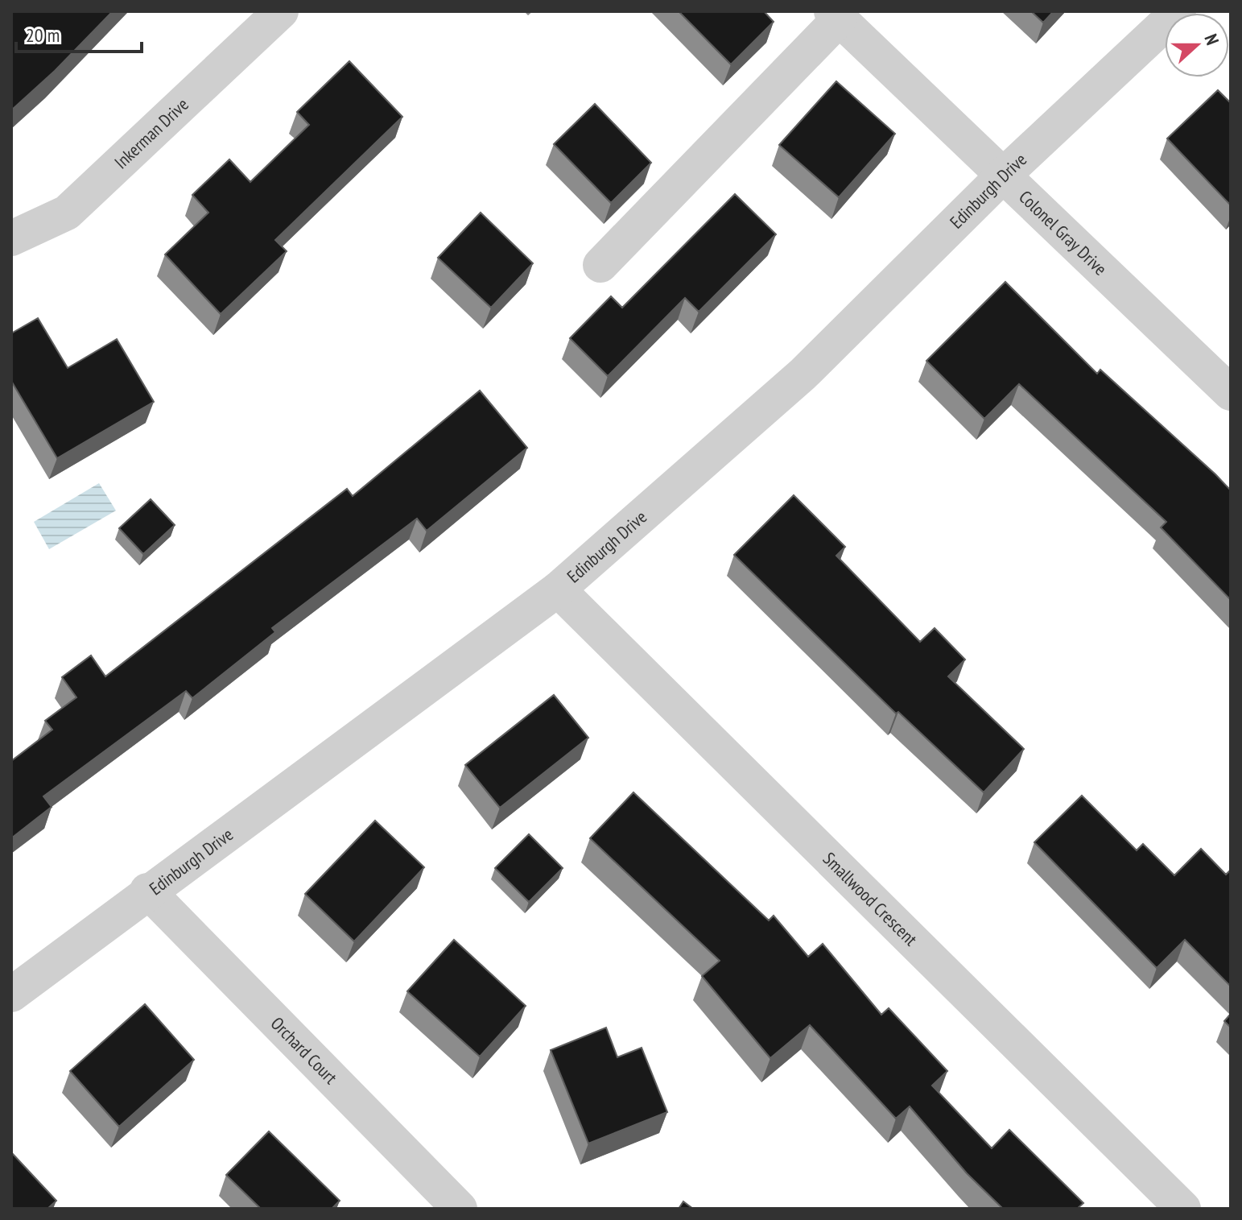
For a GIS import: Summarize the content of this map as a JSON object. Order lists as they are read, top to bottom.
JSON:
{
  "streets": {
    "street": [
      "Inkerman Drive",
      "Edinburgh Drive",
      "Colonel Gray Drive",
      "Smallwood Crescent",
      "Orchard Court"
    ]
  },
  "crossings": [
    ["Edinburgh Drive", "Colonel Gray Drive"],
    ["Edinburgh Drive", "Smallwood Crescent"],
    ["Edinburgh Drive", "Orchard Court"]
  ],
  "scale_bar": "20 m",
  "north": "right"
}
